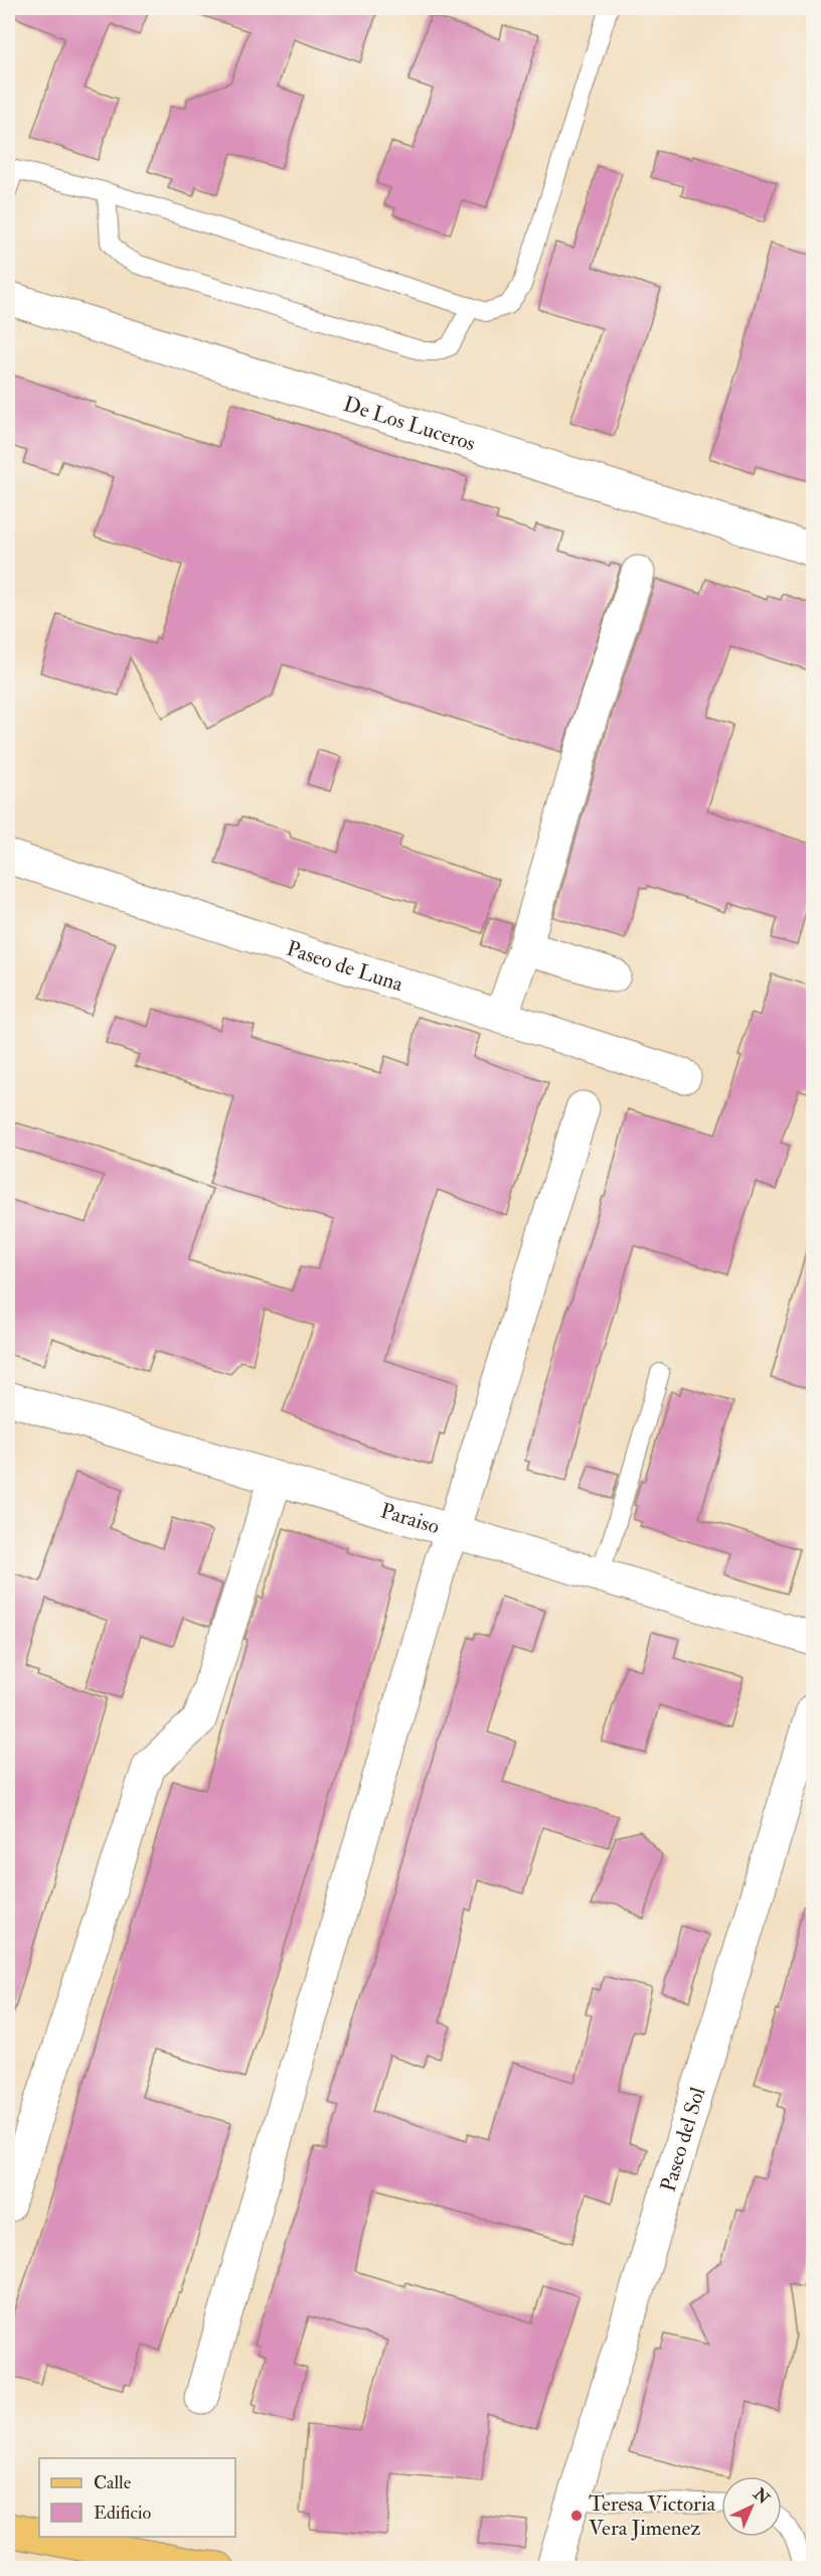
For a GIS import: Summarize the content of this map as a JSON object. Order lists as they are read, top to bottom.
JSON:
{
  "streets": {
    "street": [
      "De Los Luceros",
      "Paseo de Luna",
      "Paraiso",
      "Paseo del Sol"
    ]
  },
  "places": ["Teresa Victoria Vera Jimenez"],
  "legend": ["Calle", "Edificio"],
  "north": "top right"
}
